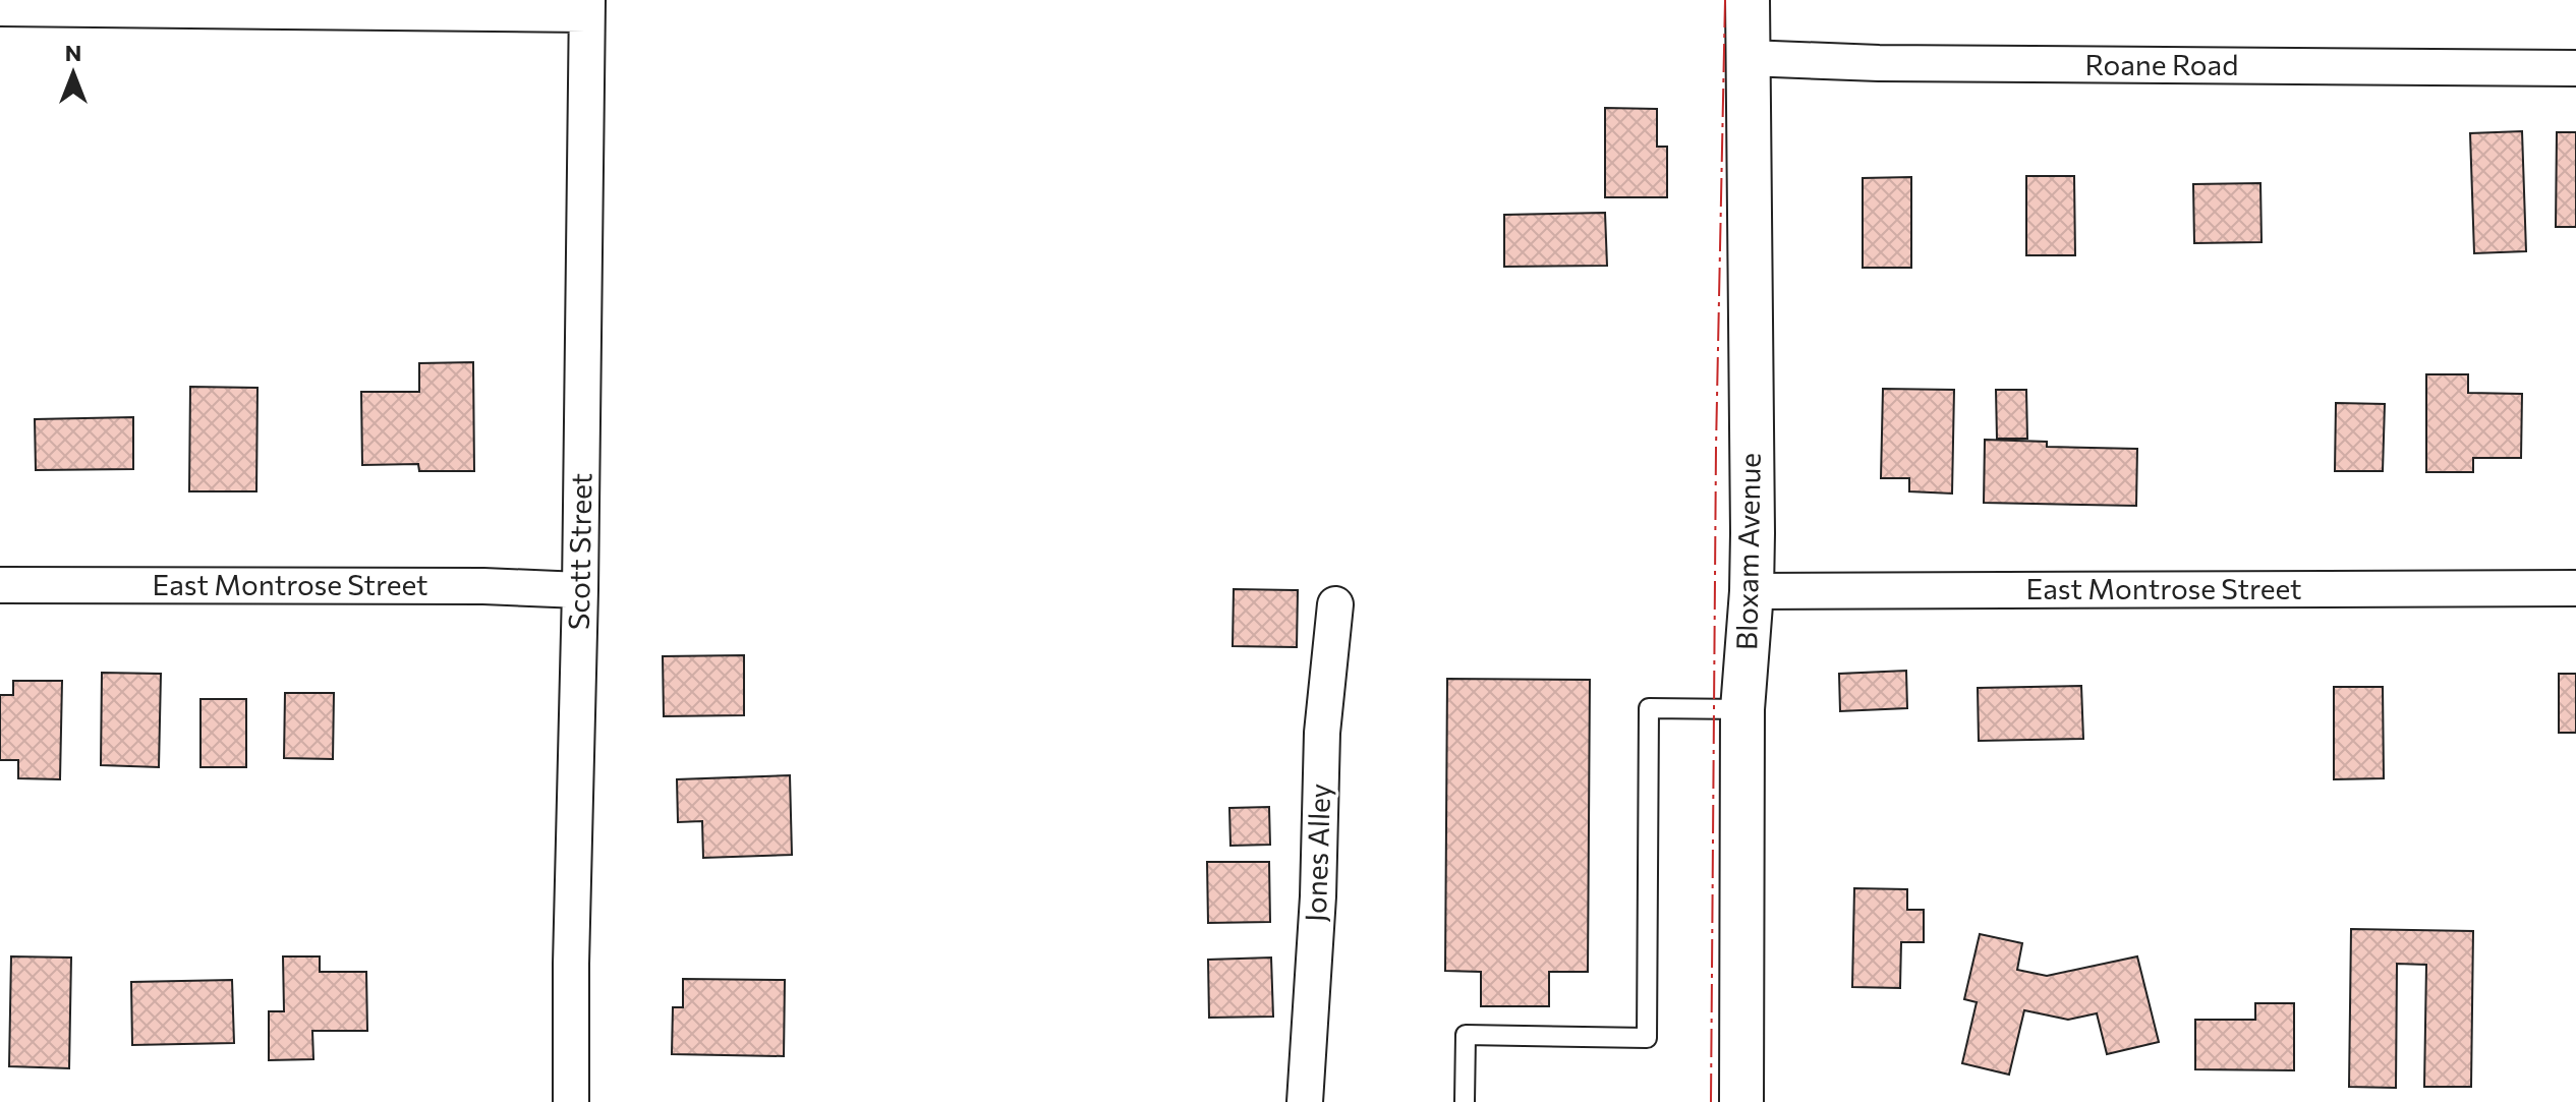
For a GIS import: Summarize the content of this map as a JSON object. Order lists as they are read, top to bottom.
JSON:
{
  "streets": {
    "street": [
      "Roane Road",
      "Scott Street",
      "Bloxam Avenue",
      "East Montrose Street",
      "Jones Alley"
    ]
  },
  "crossings": [
    ["Roane Road", "Bloxam Avenue"],
    ["Scott Street", "East Montrose Street"],
    ["Bloxam Avenue", "East Montrose Street"]
  ],
  "north": "top"
}
